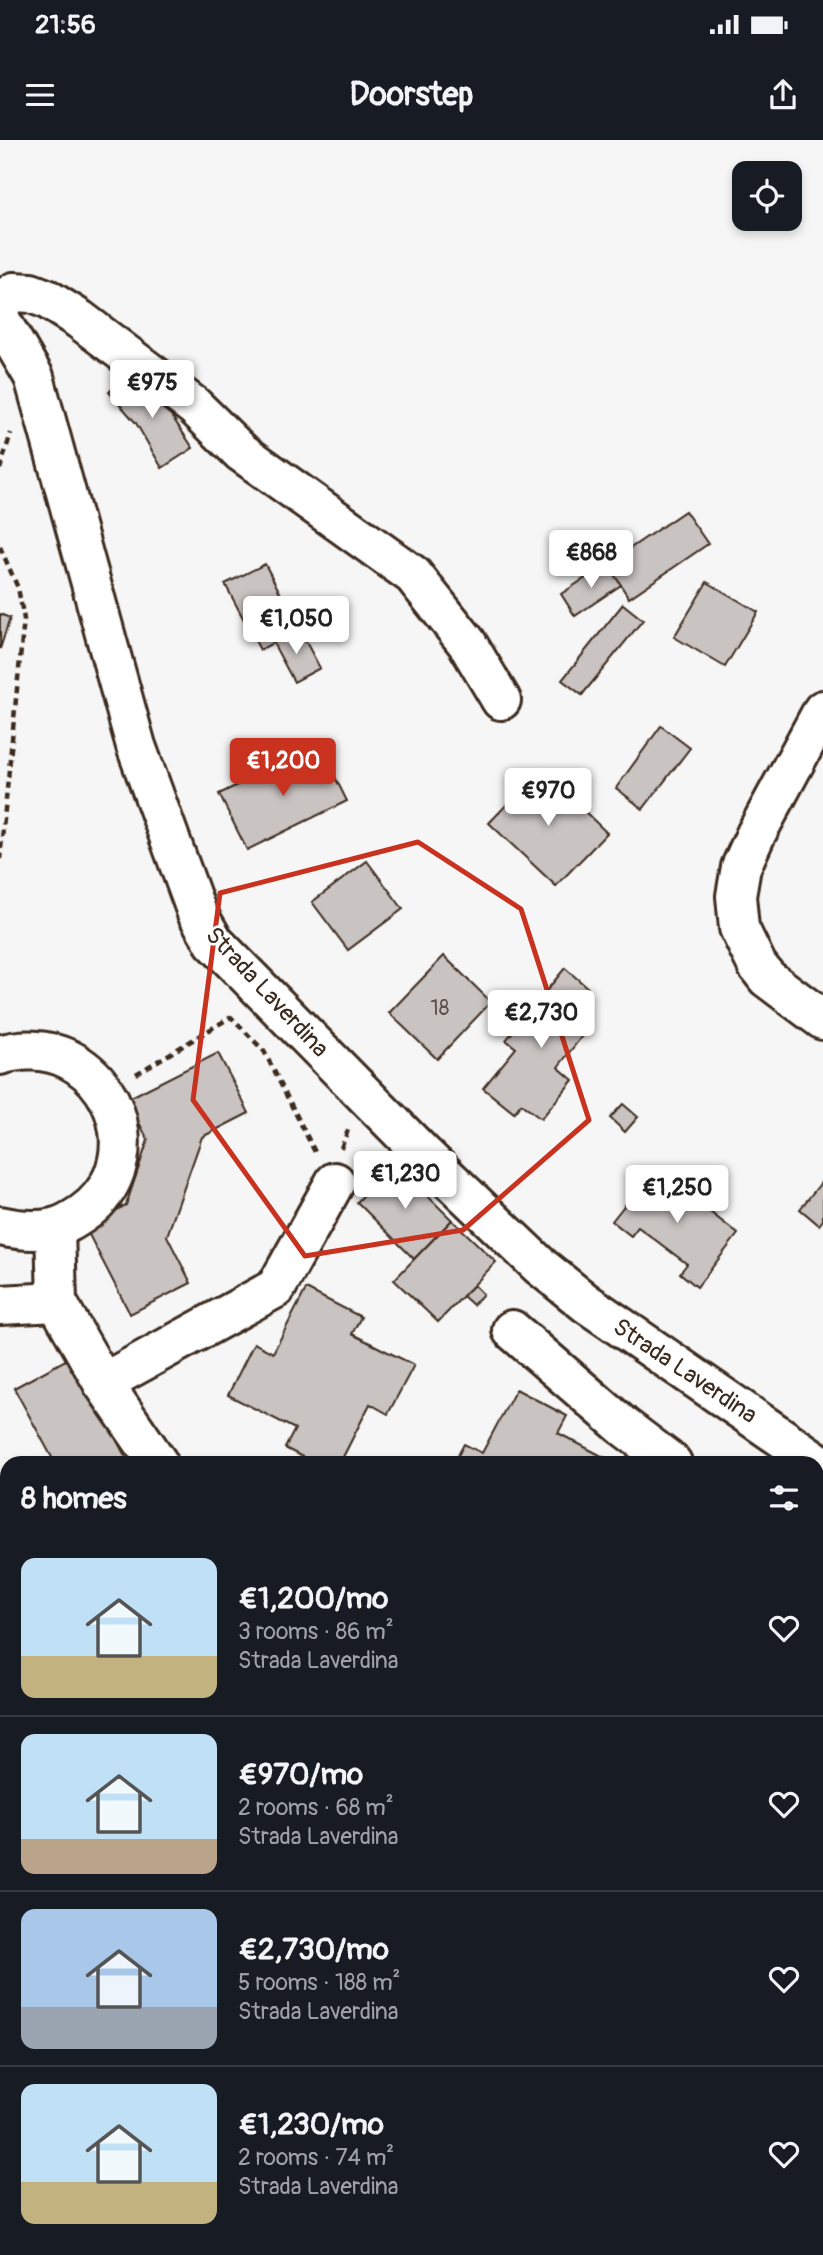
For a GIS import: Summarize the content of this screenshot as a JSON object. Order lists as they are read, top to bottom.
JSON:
{
  "streets": {
    "street": ["Strada Laverdina"]
  },
  "house_numbers": ["18"],
  "page": {
    "status": "21:56",
    "header": "Doorstep",
    "price": [
      "€975",
      "€868",
      "€1,050",
      "€1,200",
      "€970",
      "€2,730",
      "€1,230",
      "€1,250"
    ],
    "heading": "8 homes",
    "list": [
      {
        "name": "€1,200/mo",
        "note": "3 rooms · 86 m² · Strada Laverdina"
      },
      {
        "name": "€970/mo",
        "note": "2 rooms · 68 m² · Strada Laverdina"
      },
      {
        "name": "€2,730/mo",
        "note": "5 rooms · 188 m² · Strada Laverdina"
      },
      {
        "name": "€1,230/mo",
        "note": "2 rooms · 74 m² · Strada Laverdina"
      }
    ]
  }
}
